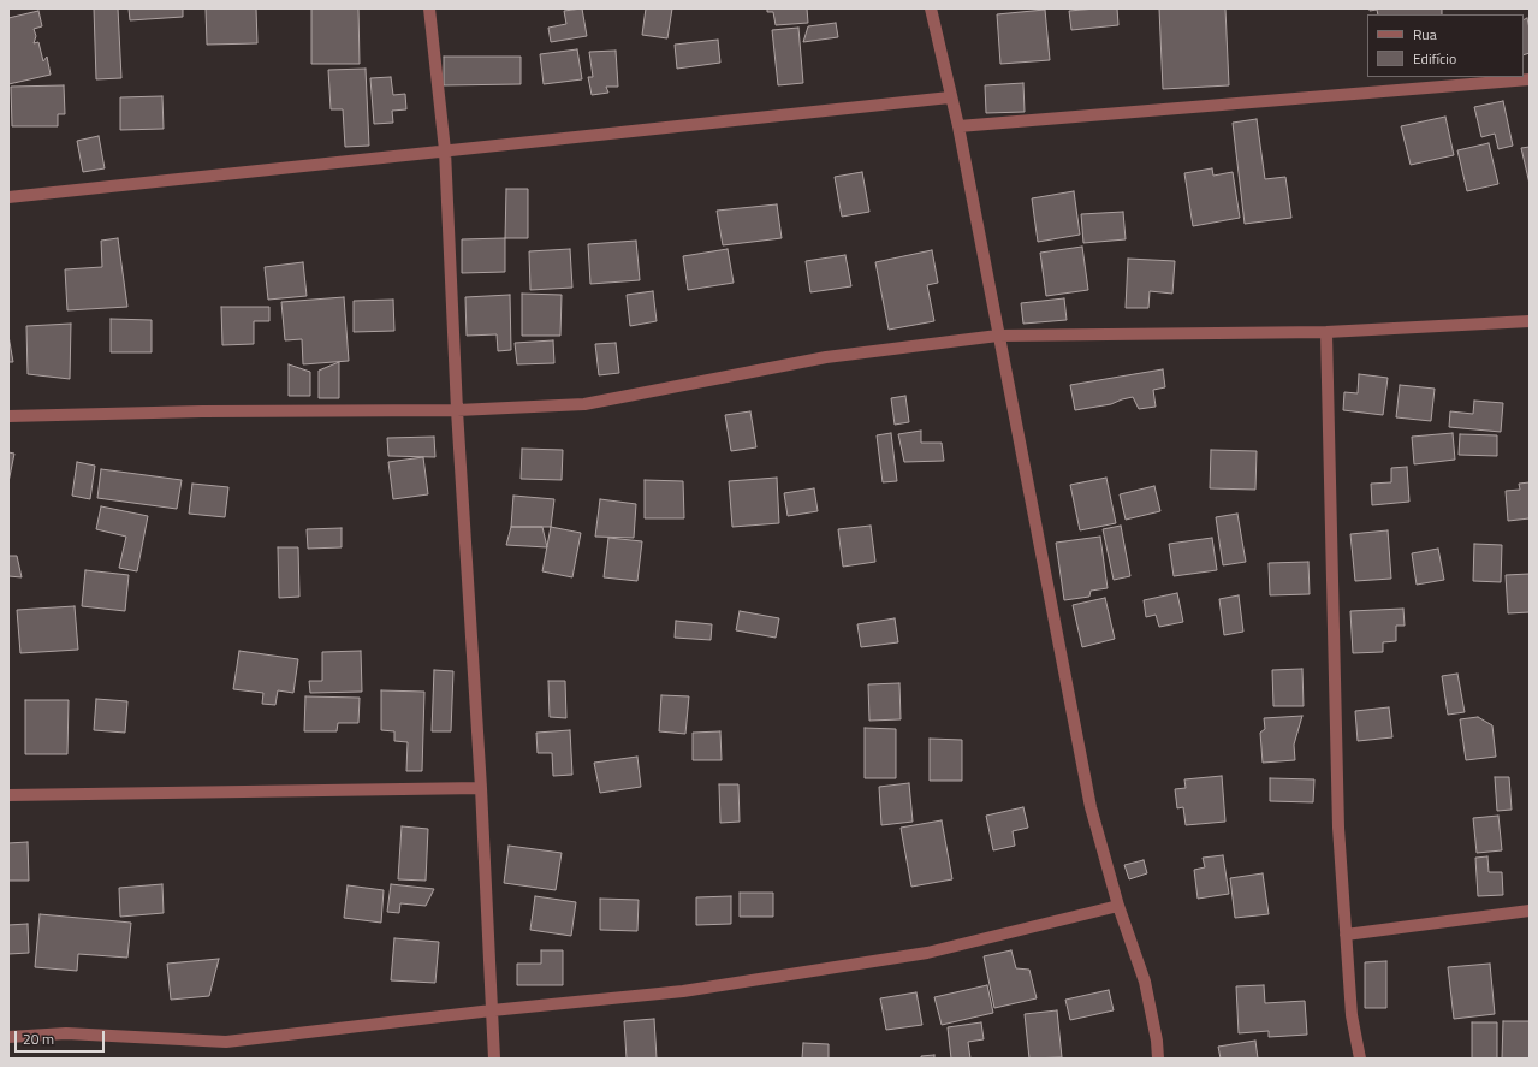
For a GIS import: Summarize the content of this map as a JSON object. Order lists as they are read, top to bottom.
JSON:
{
  "legend": ["Rua", "Edifício"],
  "scale_bar": "20 m"
}
